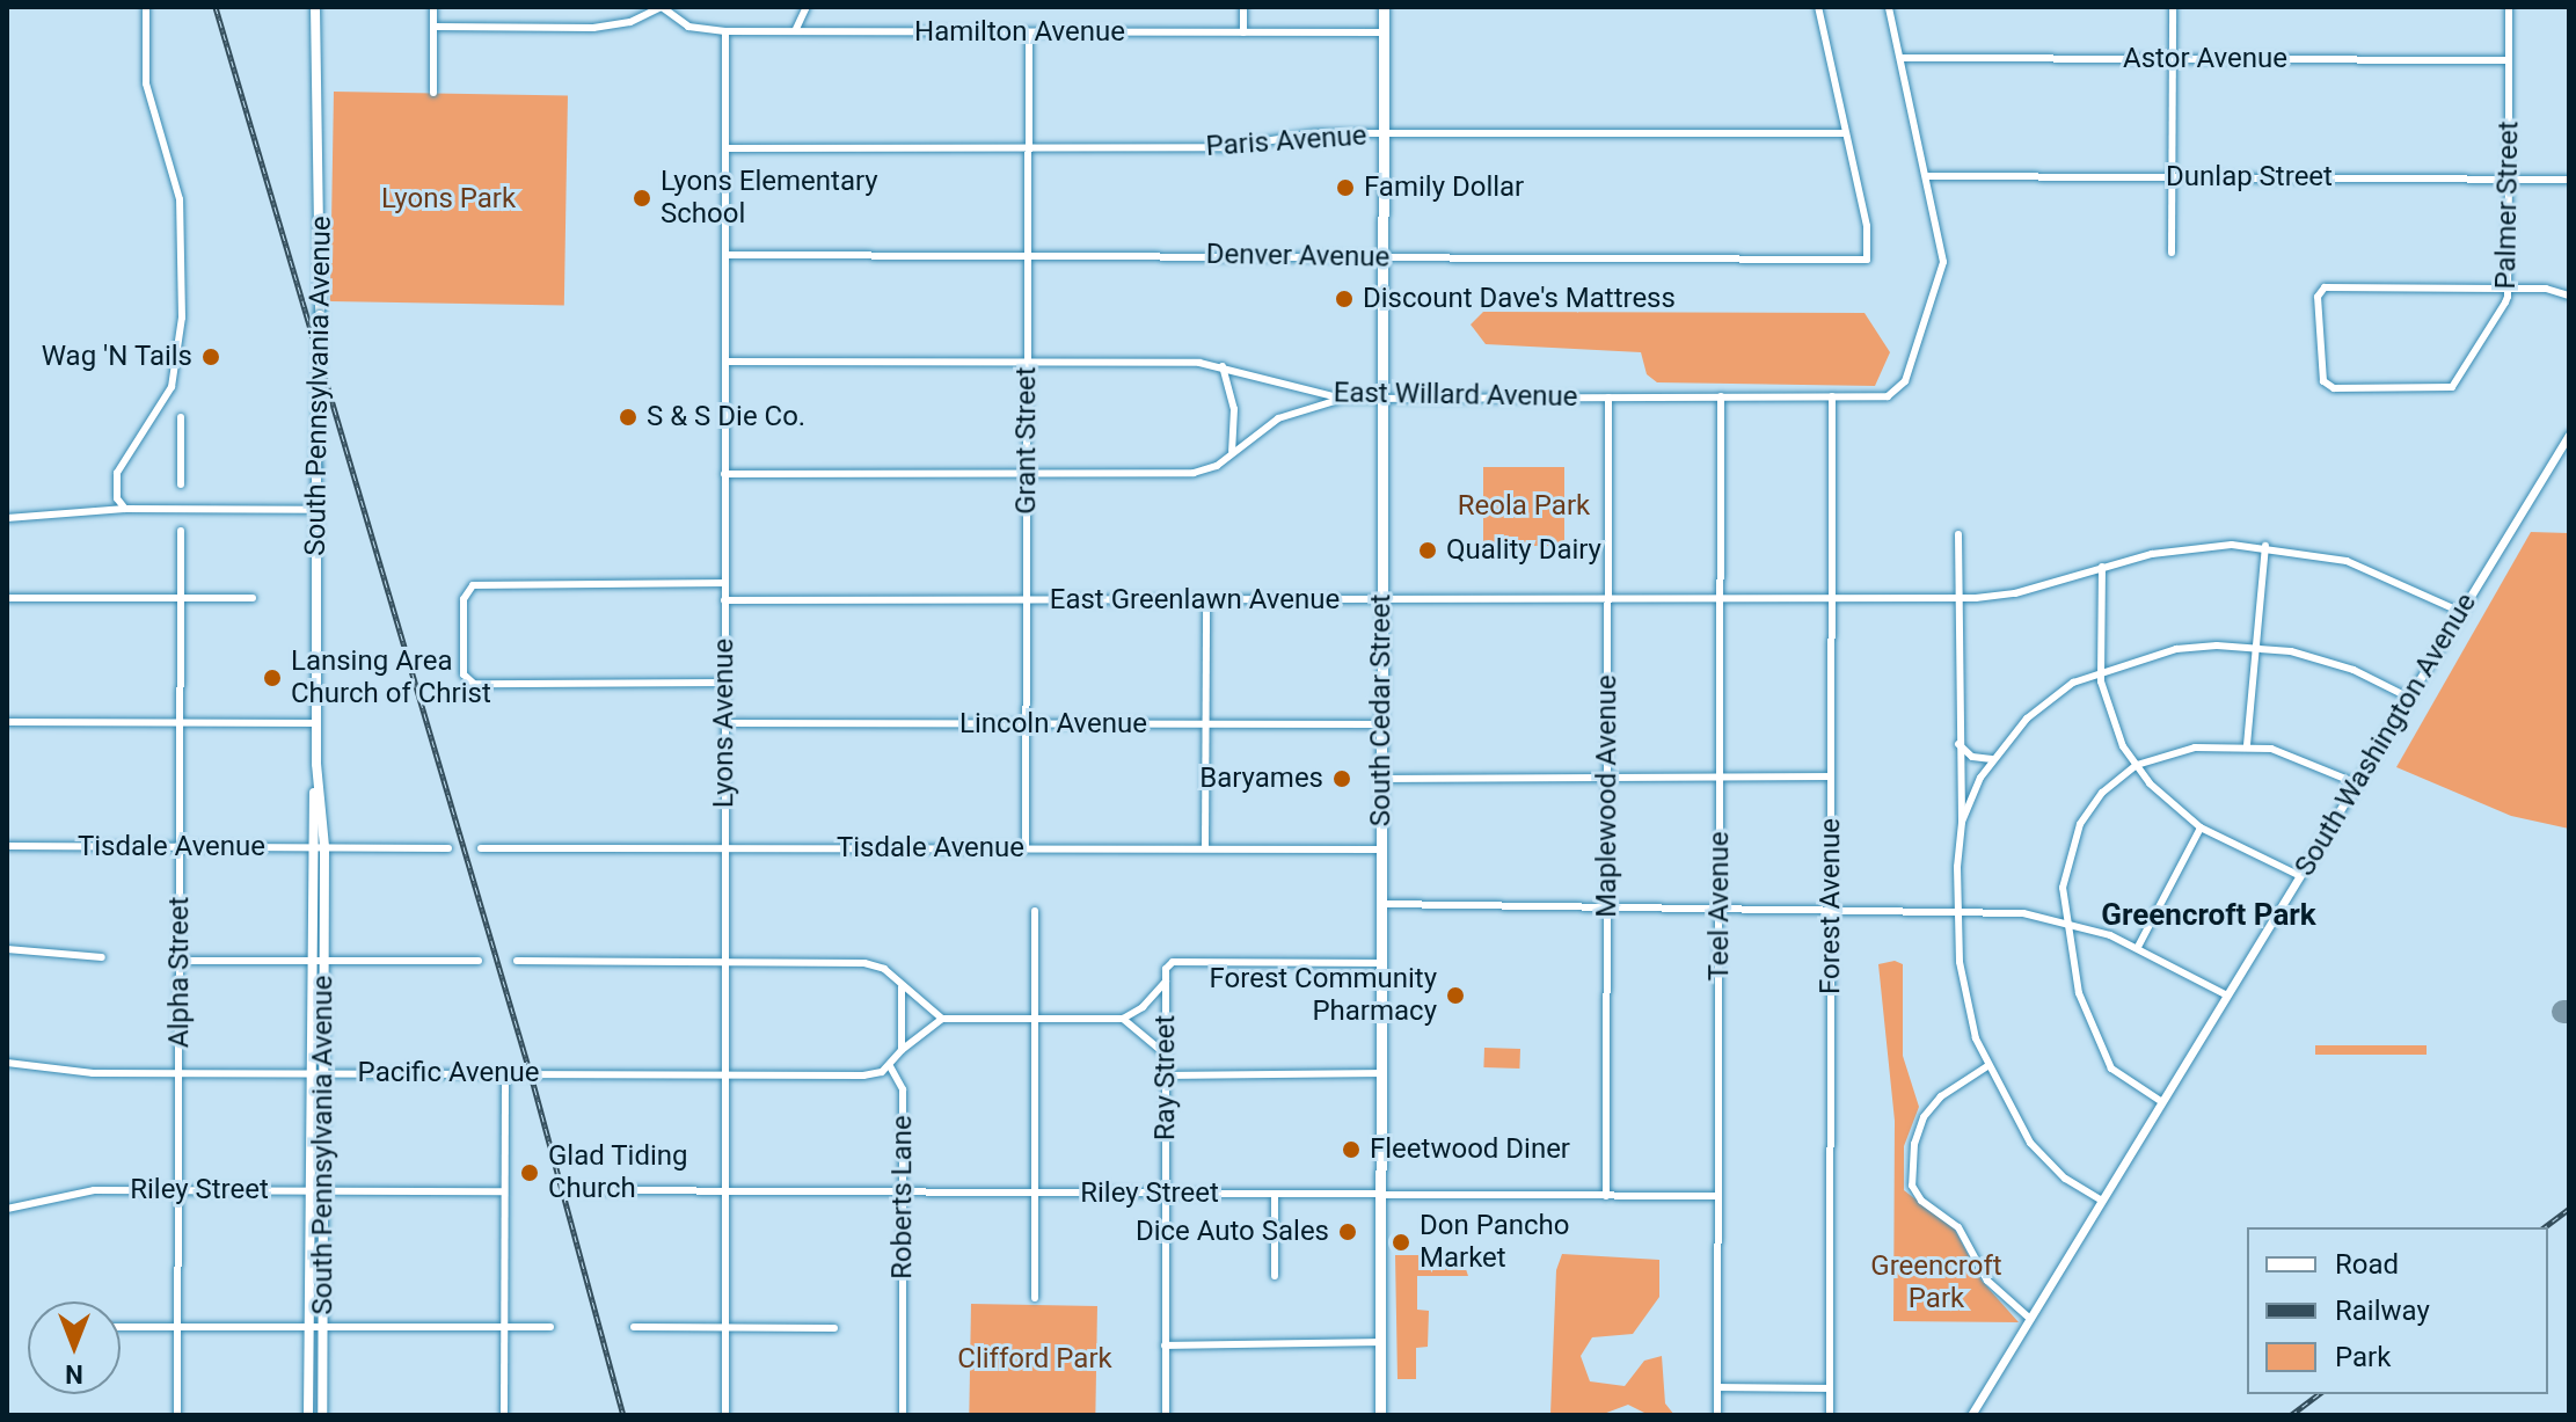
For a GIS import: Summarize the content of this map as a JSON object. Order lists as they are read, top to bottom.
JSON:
{
  "streets": {
    "main road": ["South Pennsylvania Avenue", "South Cedar Street"],
    "street": [
      "Hamilton Avenue",
      "Astor Avenue",
      "Paris Avenue",
      "Dunlap Street",
      "Palmer Street",
      "Denver Avenue",
      "East Willard Avenue",
      "Grant Street",
      "East Greenlawn Avenue",
      "Lyons Avenue",
      "Lincoln Avenue",
      "South Washington Avenue",
      "Maplewood Avenue",
      "Tisdale Avenue",
      "Teel Avenue",
      "Forest Avenue",
      "Alpha Street",
      "Pacific Avenue",
      "Ray Street",
      "Riley Street",
      "Roberts Lane"
    ]
  },
  "crossings": [
    ["Hamilton Avenue", "Grant Street"],
    ["Hamilton Avenue", "South Cedar Street"],
    ["Hamilton Avenue", "Lyons Avenue"],
    ["Astor Avenue", "Palmer Street"],
    ["Paris Avenue", "Denver Avenue"],
    ["Paris Avenue", "Grant Street"],
    ["Paris Avenue", "South Cedar Street"],
    ["Paris Avenue", "Lyons Avenue"],
    ["Dunlap Street", "Palmer Street"],
    ["Dunlap Street", "East Willard Avenue"],
    ["Denver Avenue", "Grant Street"],
    ["Denver Avenue", "South Cedar Street"],
    ["Denver Avenue", "Lyons Avenue"],
    ["South Pennsylvania Avenue", "Tisdale Avenue"],
    ["South Pennsylvania Avenue", "Pacific Avenue"],
    ["South Pennsylvania Avenue", "Riley Street"],
    ["East Willard Avenue", "Grant Street"],
    ["East Willard Avenue", "South Cedar Street"],
    ["East Willard Avenue", "Lyons Avenue"],
    ["East Willard Avenue", "Maplewood Avenue"],
    ["East Willard Avenue", "Teel Avenue"],
    ["East Willard Avenue", "Forest Avenue"],
    ["Grant Street", "East Greenlawn Avenue"],
    ["Grant Street", "Lincoln Avenue"],
    ["Grant Street", "Tisdale Avenue"],
    ["East Greenlawn Avenue", "South Cedar Street"],
    ["East Greenlawn Avenue", "Lyons Avenue"],
    ["East Greenlawn Avenue", "South Washington Avenue"],
    ["East Greenlawn Avenue", "Maplewood Avenue"],
    ["East Greenlawn Avenue", "Teel Avenue"],
    ["East Greenlawn Avenue", "Forest Avenue"],
    ["South Cedar Street", "Lincoln Avenue"],
    ["South Cedar Street", "Tisdale Avenue"],
    ["South Cedar Street", "Ray Street"],
    ["South Cedar Street", "Riley Street"],
    ["Lyons Avenue", "Lincoln Avenue"],
    ["Lyons Avenue", "Tisdale Avenue"],
    ["Lyons Avenue", "Pacific Avenue"],
    ["Lyons Avenue", "Riley Street"],
    ["Maplewood Avenue", "Riley Street"],
    ["Tisdale Avenue", "Alpha Street"],
    ["Teel Avenue", "Riley Street"],
    ["Alpha Street", "Pacific Avenue"],
    ["Alpha Street", "Riley Street"],
    ["Pacific Avenue", "Roberts Lane"],
    ["Ray Street", "Riley Street"],
    ["Riley Street", "Roberts Lane"]
  ],
  "districts": ["Greencroft Park"],
  "parks": [
    "Lyons Park",
    "Reola Park",
    "Greencroft Park",
    "Clifford Park"
  ],
  "places": [
    "Family Dollar",
    "Lyons Elementary School",
    "Discount Dave's Mattress",
    "Wag 'N Tails",
    "S & S Die Co.",
    "Quality Dairy",
    "Lansing Area Church of Christ",
    "Baryames",
    "Forest Community Pharmacy",
    "Fleetwood Diner",
    "Glad Tiding Church",
    "Dice Auto Sales",
    "Don Pancho Market"
  ],
  "legend": ["Road", "Railway", "Park"],
  "north": "bottom"
}
